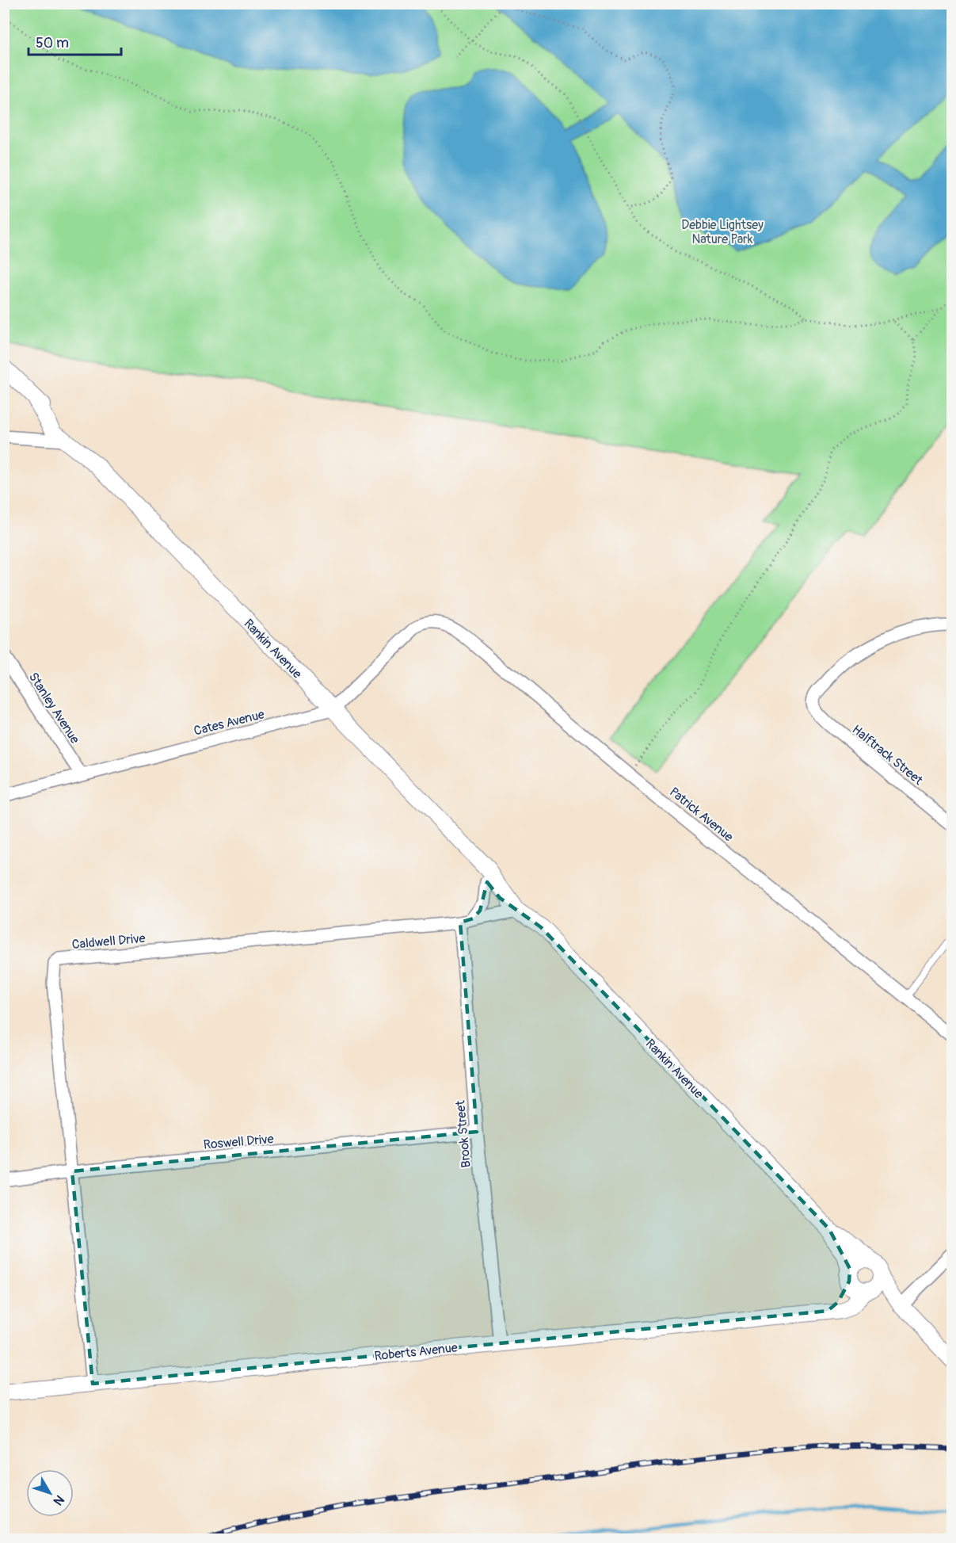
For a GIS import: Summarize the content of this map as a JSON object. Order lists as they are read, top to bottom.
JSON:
{
  "streets": {
    "street": [
      "Rankin Avenue",
      "Stanley Avenue",
      "Cates Avenue",
      "Halftrack Street",
      "Patrick Avenue",
      "Caldwell Drive",
      "Brook Street",
      "Roswell Drive",
      "Roberts Avenue"
    ]
  },
  "crossings": [
    ["Rankin Avenue", "Cates Avenue"],
    ["Rankin Avenue", "Caldwell Drive"],
    ["Rankin Avenue", "Roberts Avenue"],
    ["Stanley Avenue", "Cates Avenue"],
    ["Cates Avenue", "Patrick Avenue"],
    ["Caldwell Drive", "Brook Street"],
    ["Caldwell Drive", "Roswell Drive"],
    ["Caldwell Drive", "Roberts Avenue"],
    ["Brook Street", "Roswell Drive"],
    ["Brook Street", "Roberts Avenue"]
  ],
  "parks": ["Debbie Lightsey Nature Park"],
  "scale_bar": "50 m",
  "north": "bottom right"
}
